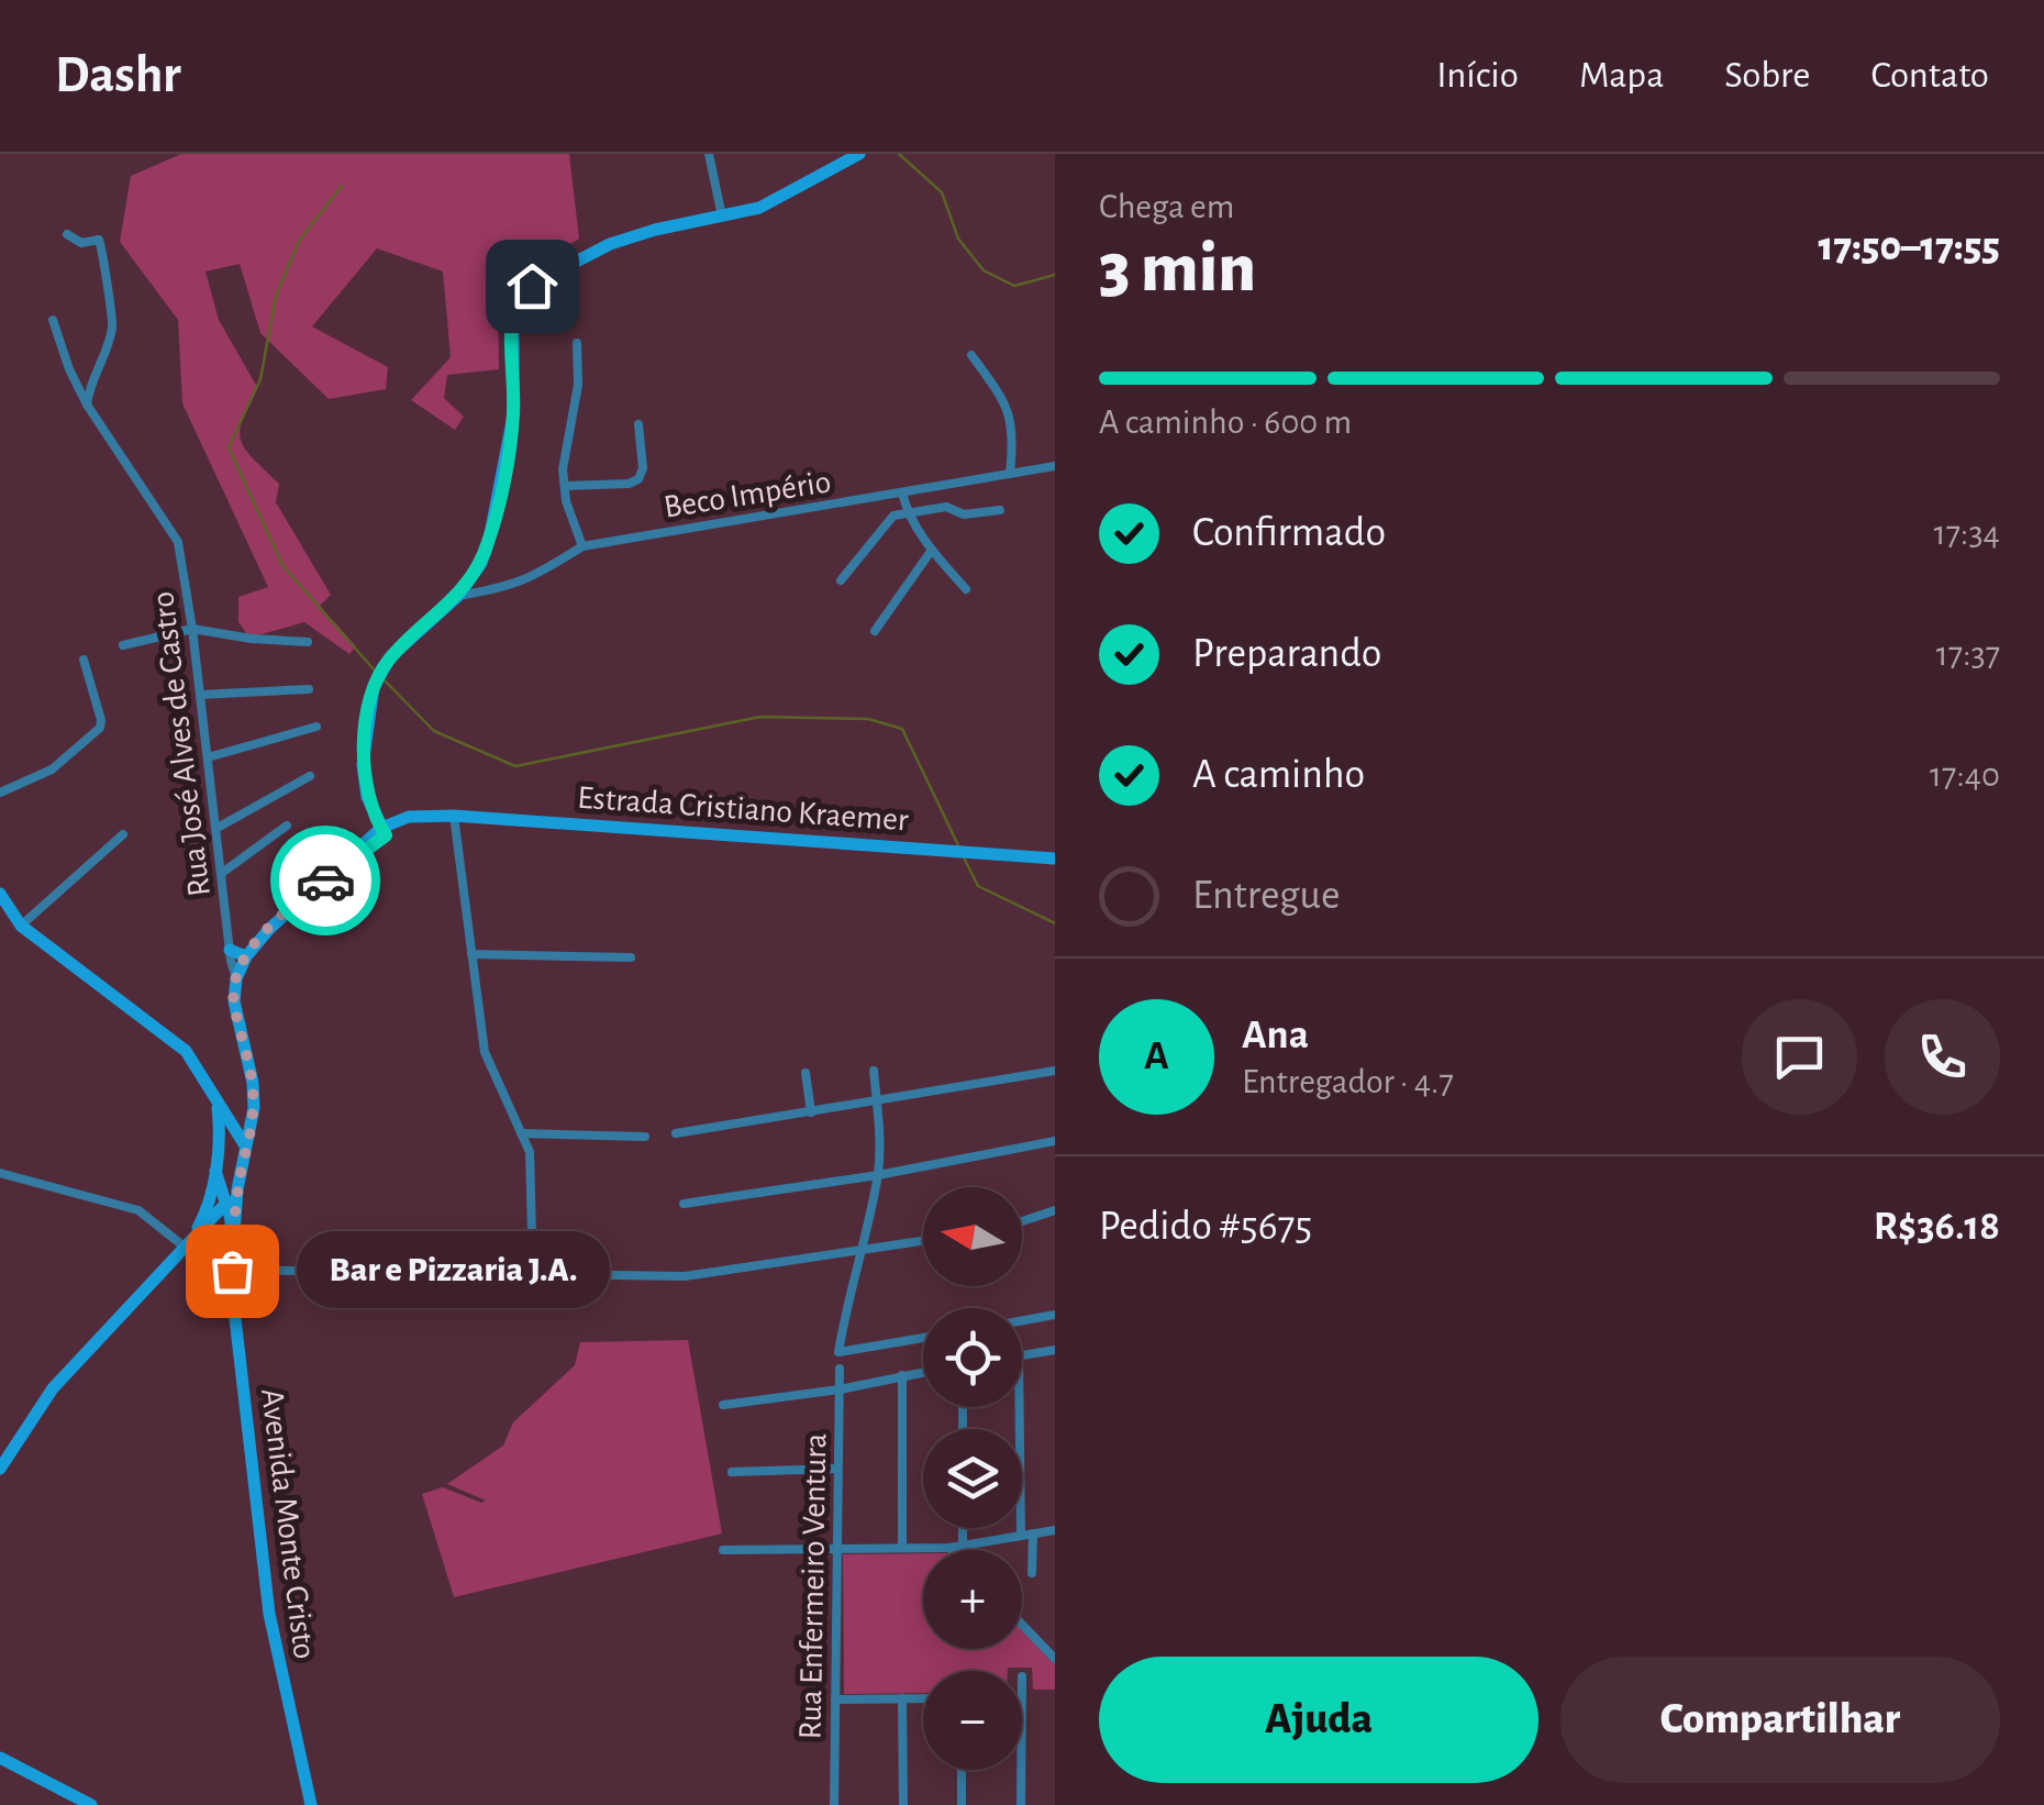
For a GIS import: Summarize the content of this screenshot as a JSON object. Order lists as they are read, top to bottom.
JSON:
{
  "streets": {
    "main road": ["Estrada Cristiano Kraemer", "Avenida Monte Cristo"],
    "street": ["Beco Império", "Rua José Alves de Castro", "Rua Enfermeiro Ventura"]
  },
  "crossings": [
    ["Rua José Alves de Castro", "Estrada Cristiano Kraemer"]
  ],
  "places": ["Bar e Pizzaria J.A."],
  "north": "left",
  "page": {
    "header": "Dashr",
    "nav": [
      "Início",
      "Mapa",
      "Sobre",
      "Contato"
    ],
    "heading": ["3 min", "Chega em", "17:50–17:55"],
    "panel": [
      "Ana",
      "Entregador · 4.7",
      "Pedido #5675",
      "R$36.18"
    ],
    "bar": "A caminho · 600 m",
    "list": [
      ["Confirmado", "17:34"],
      ["Preparando", "17:37"],
      ["A caminho", "17:40"],
      "Entregue"
    ],
    "round": "A",
    "map_buttons": ["+", "−"],
    "bubble": "Bar e Pizzaria J.A.",
    "buttons": ["Ajuda", "Compartilhar"]
  }
}
